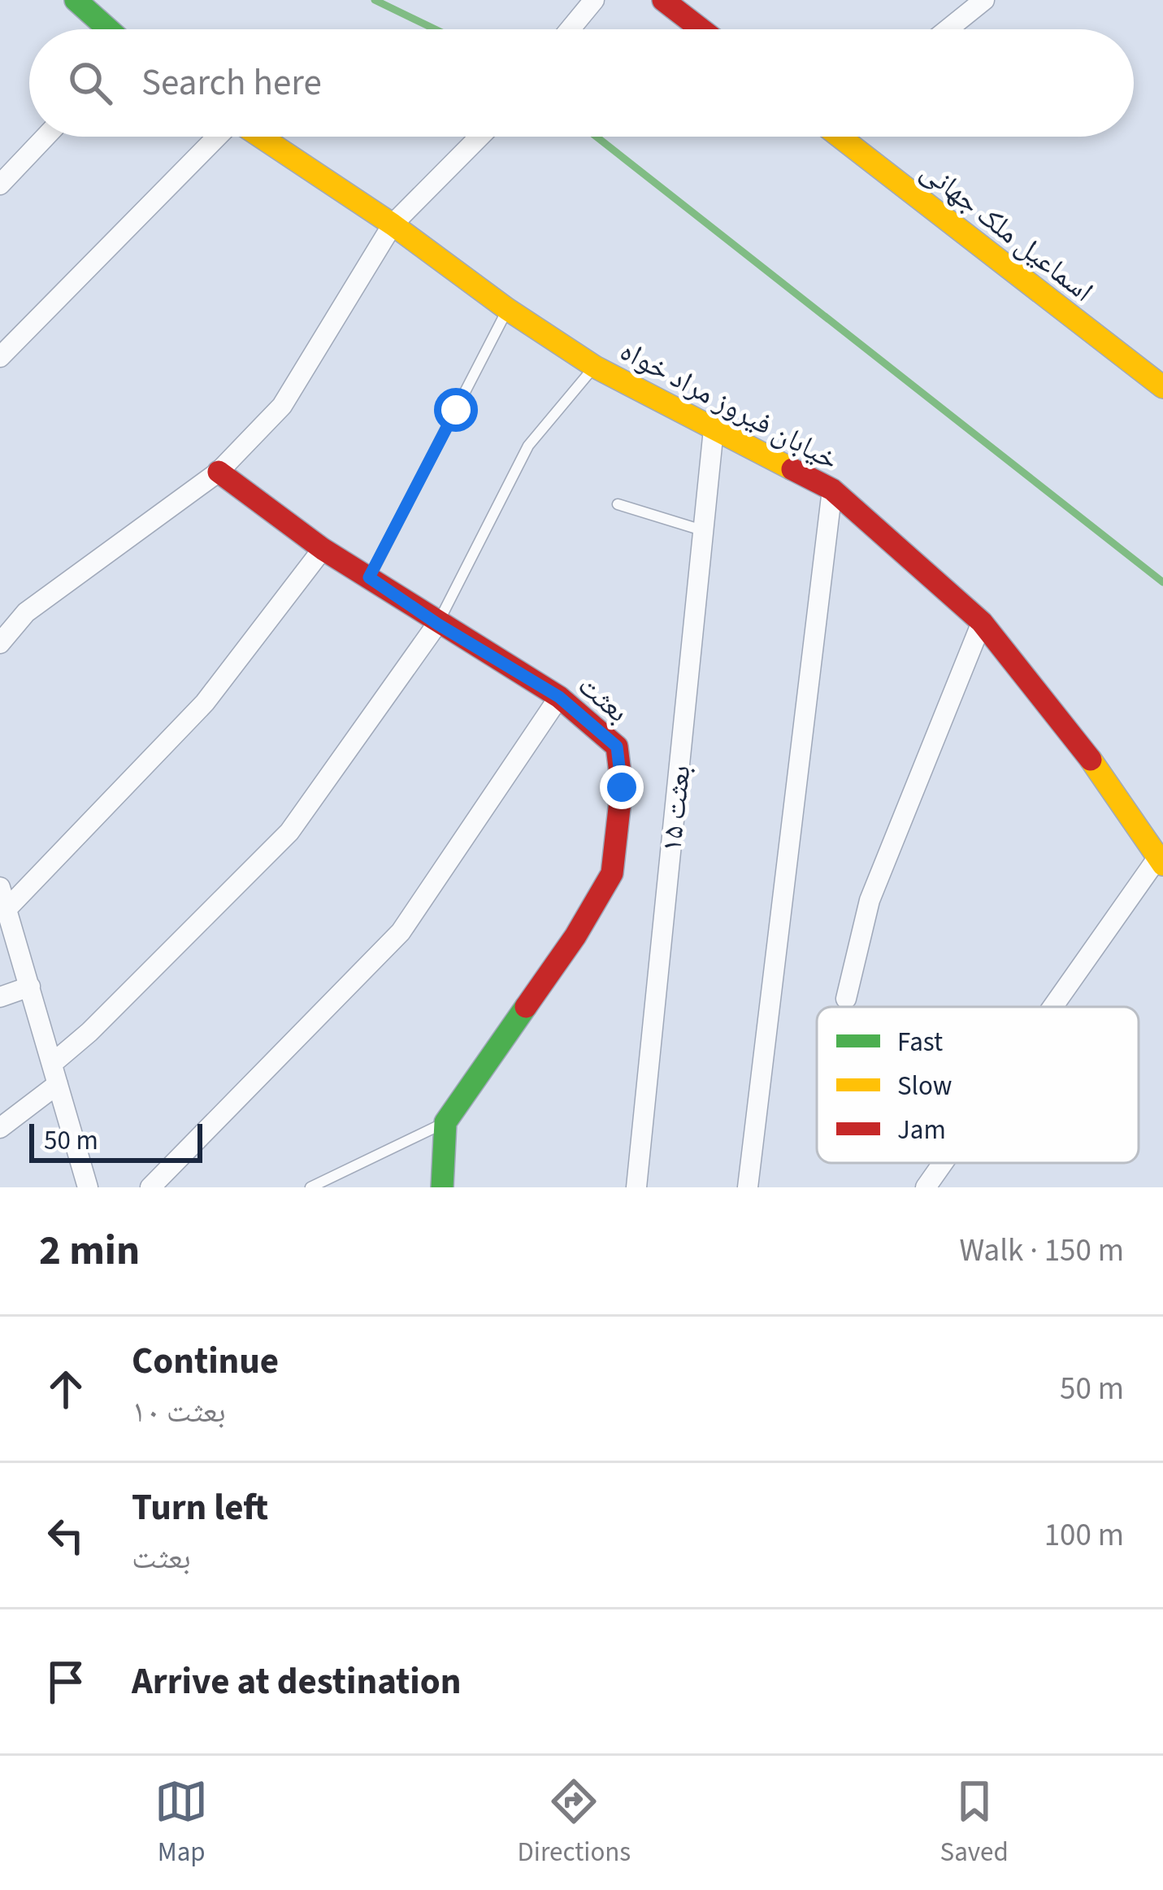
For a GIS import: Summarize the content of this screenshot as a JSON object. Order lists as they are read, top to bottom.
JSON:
{
  "streets": {
    "street": [
      "اسماعیل ملک جهانی",
      "خیابان فیروز مراد خواه",
      "بعثت",
      "بعثت ۱۵"
    ]
  },
  "crossings": [
    ["خیابان فیروز مراد خواه", "بعثت ۱۵"]
  ],
  "legend": ["Fast", "Slow", "Jam"],
  "scale_bar": "50 m",
  "page": {
    "search": "Search here",
    "scale": "50 m",
    "heading": ["2 min", "Walk · 150 m"],
    "list": [
      ["Continue", "بعثت ۱۰", "50 m"],
      ["Turn left", "بعثت", "100 m"],
      "Arrive at destination"
    ],
    "nav": ["Map", "Directions", "Saved"]
  }
}
